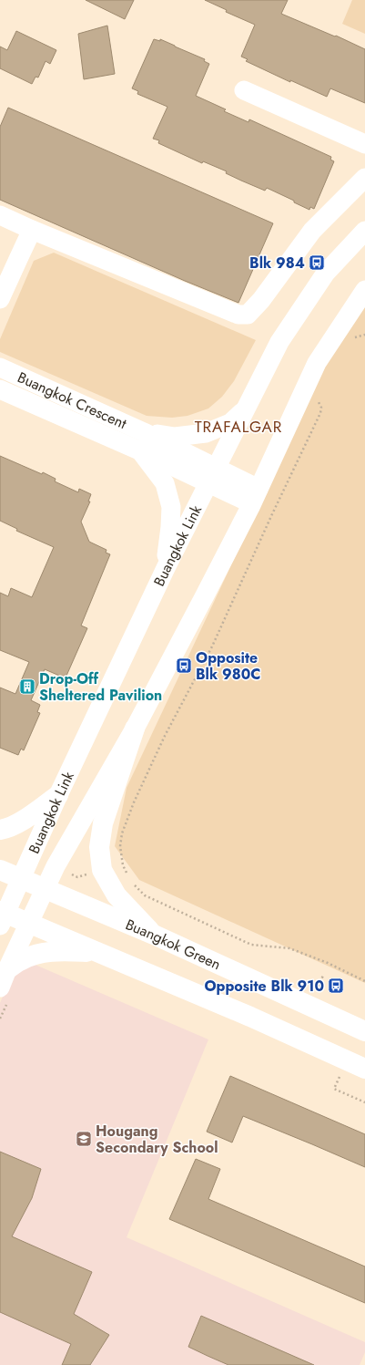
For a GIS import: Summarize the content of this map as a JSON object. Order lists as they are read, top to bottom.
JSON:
{
  "streets": {
    "main road": ["Buangkok Green"],
    "street": ["Buangkok Crescent", "Buangkok Link"]
  },
  "crossings": [
    ["Buangkok Crescent", "Buangkok Link"],
    ["Buangkok Link", "Buangkok Green"]
  ],
  "districts": ["TRAFALGAR"],
  "places": {
    "bus stop": ["Blk 984", "Opposite Blk 980C", "Opposite Blk 910"],
    "building": ["Drop-Off Sheltered Pavilion"],
    "school or university": ["Hougang Secondary School"]
  }
}
